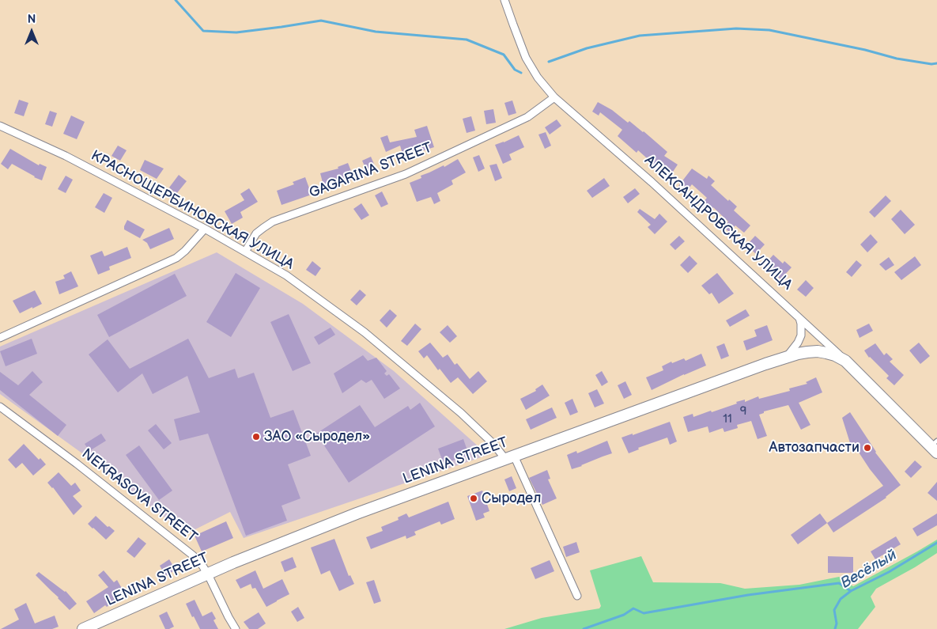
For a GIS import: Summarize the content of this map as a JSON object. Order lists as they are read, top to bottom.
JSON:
{
  "streets": {
    "main road": ["АЛЕКСАНДРОВСКАЯ УЛИЦА", "LENINA STREET"],
    "street": ["GAGARINA STREET", "КРАСНОЩЕРБИНОВСКАЯ УЛИЦА", "NEKRASOVA STREET"]
  },
  "crossings": [
    ["GAGARINA STREET", "КРАСНОЩЕРБИНОВСКАЯ УЛИЦА"],
    ["GAGARINA STREET", "АЛЕКСАНДРОВСКАЯ УЛИЦА"],
    ["КРАСНОЩЕРБИНОВСКАЯ УЛИЦА", "LENINA STREET"],
    ["АЛЕКСАНДРОВСКАЯ УЛИЦА", "LENINA STREET"],
    ["LENINA STREET", "NEKRASOVA STREET"]
  ],
  "water": ["Весёлый"],
  "places": ["ЗАО «Сыродел»", "Автозапчасти", "Сыродел"],
  "house_numbers": ["9", "11"],
  "north": "top"
}
